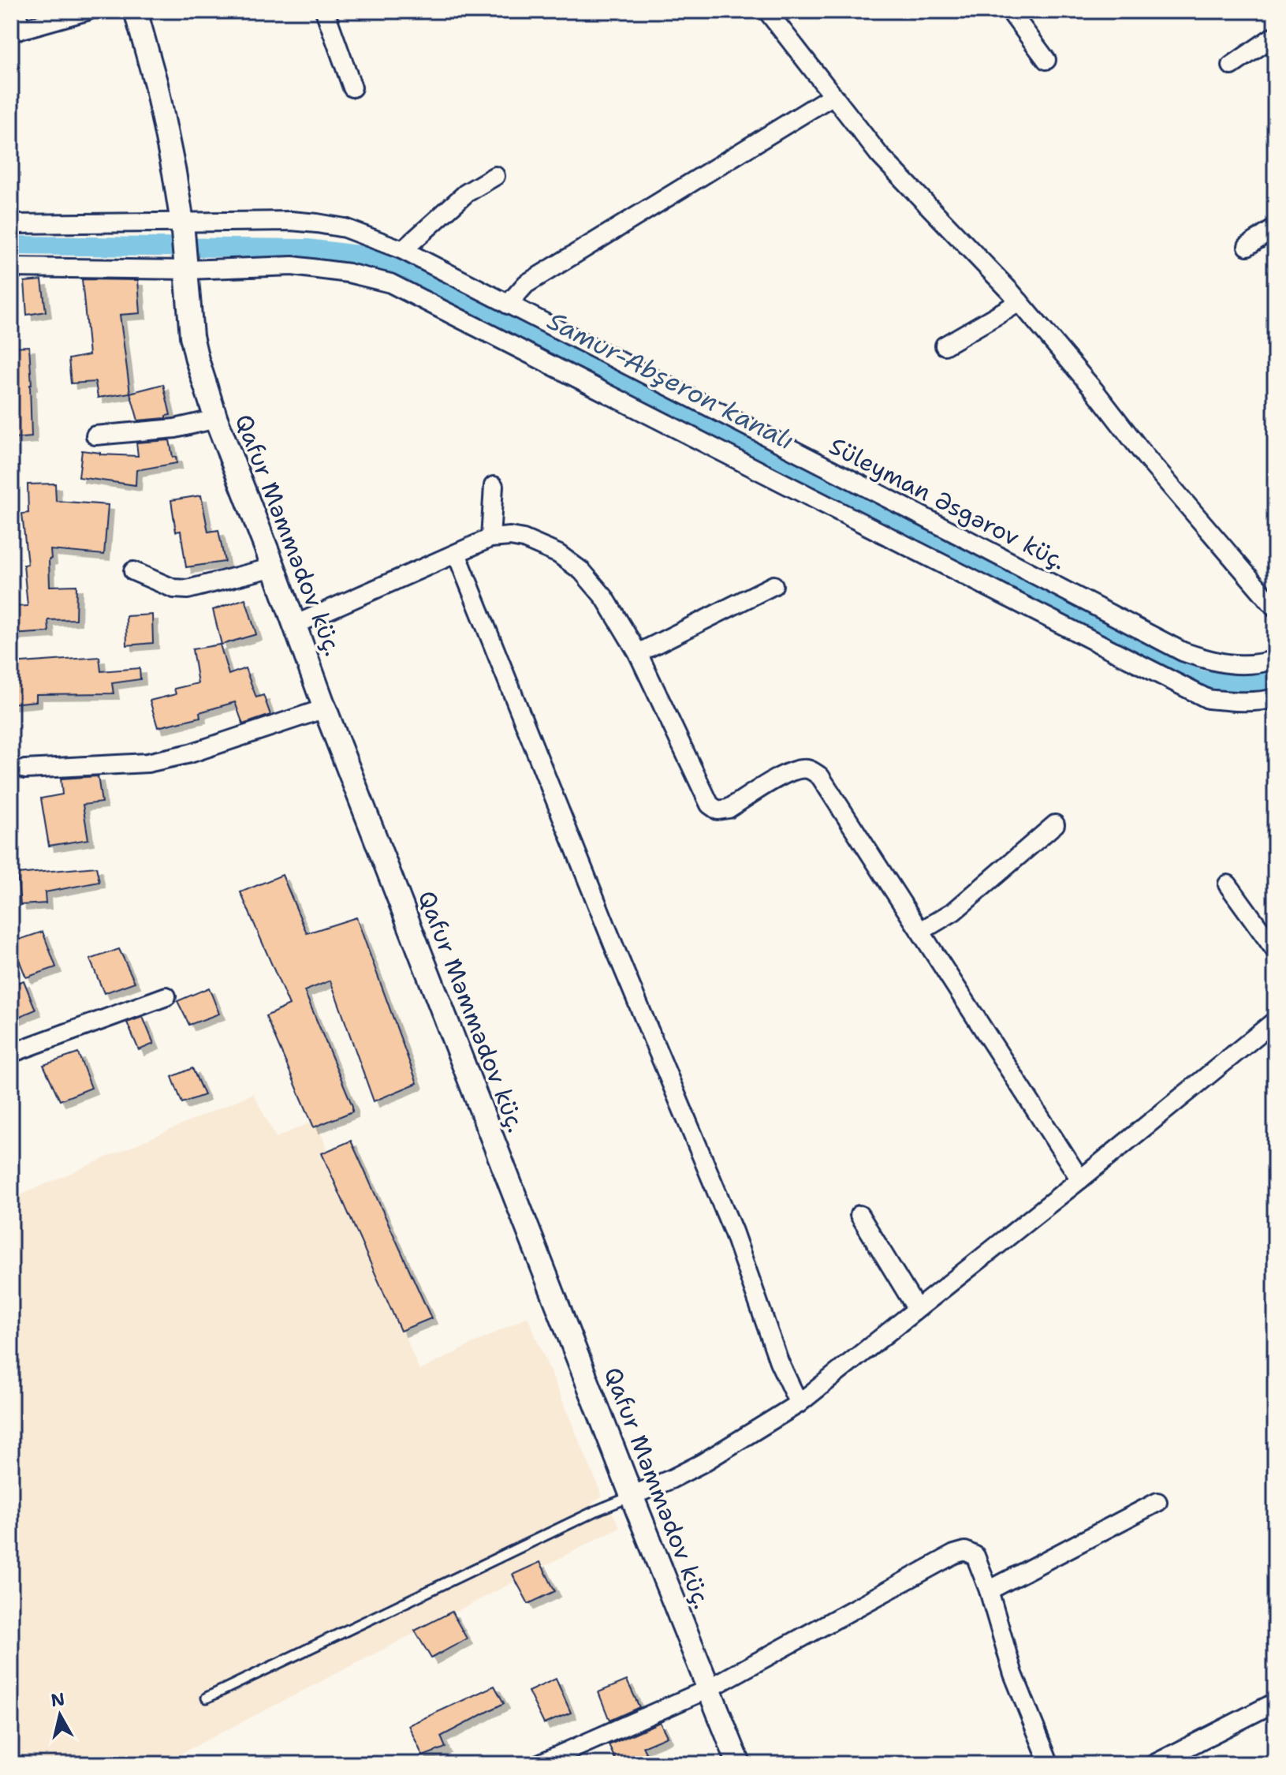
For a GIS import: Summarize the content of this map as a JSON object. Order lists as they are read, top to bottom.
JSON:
{
  "streets": {
    "street": ["Süleyman Əsgərov küç.", "Qafur Məmmədov küç."]
  },
  "crossings": [
    ["Süleyman Əsgərov küç.", "Qafur Məmmədov küç."]
  ],
  "water": ["Samur-Abşeron kanalı"],
  "north": "top"
}
